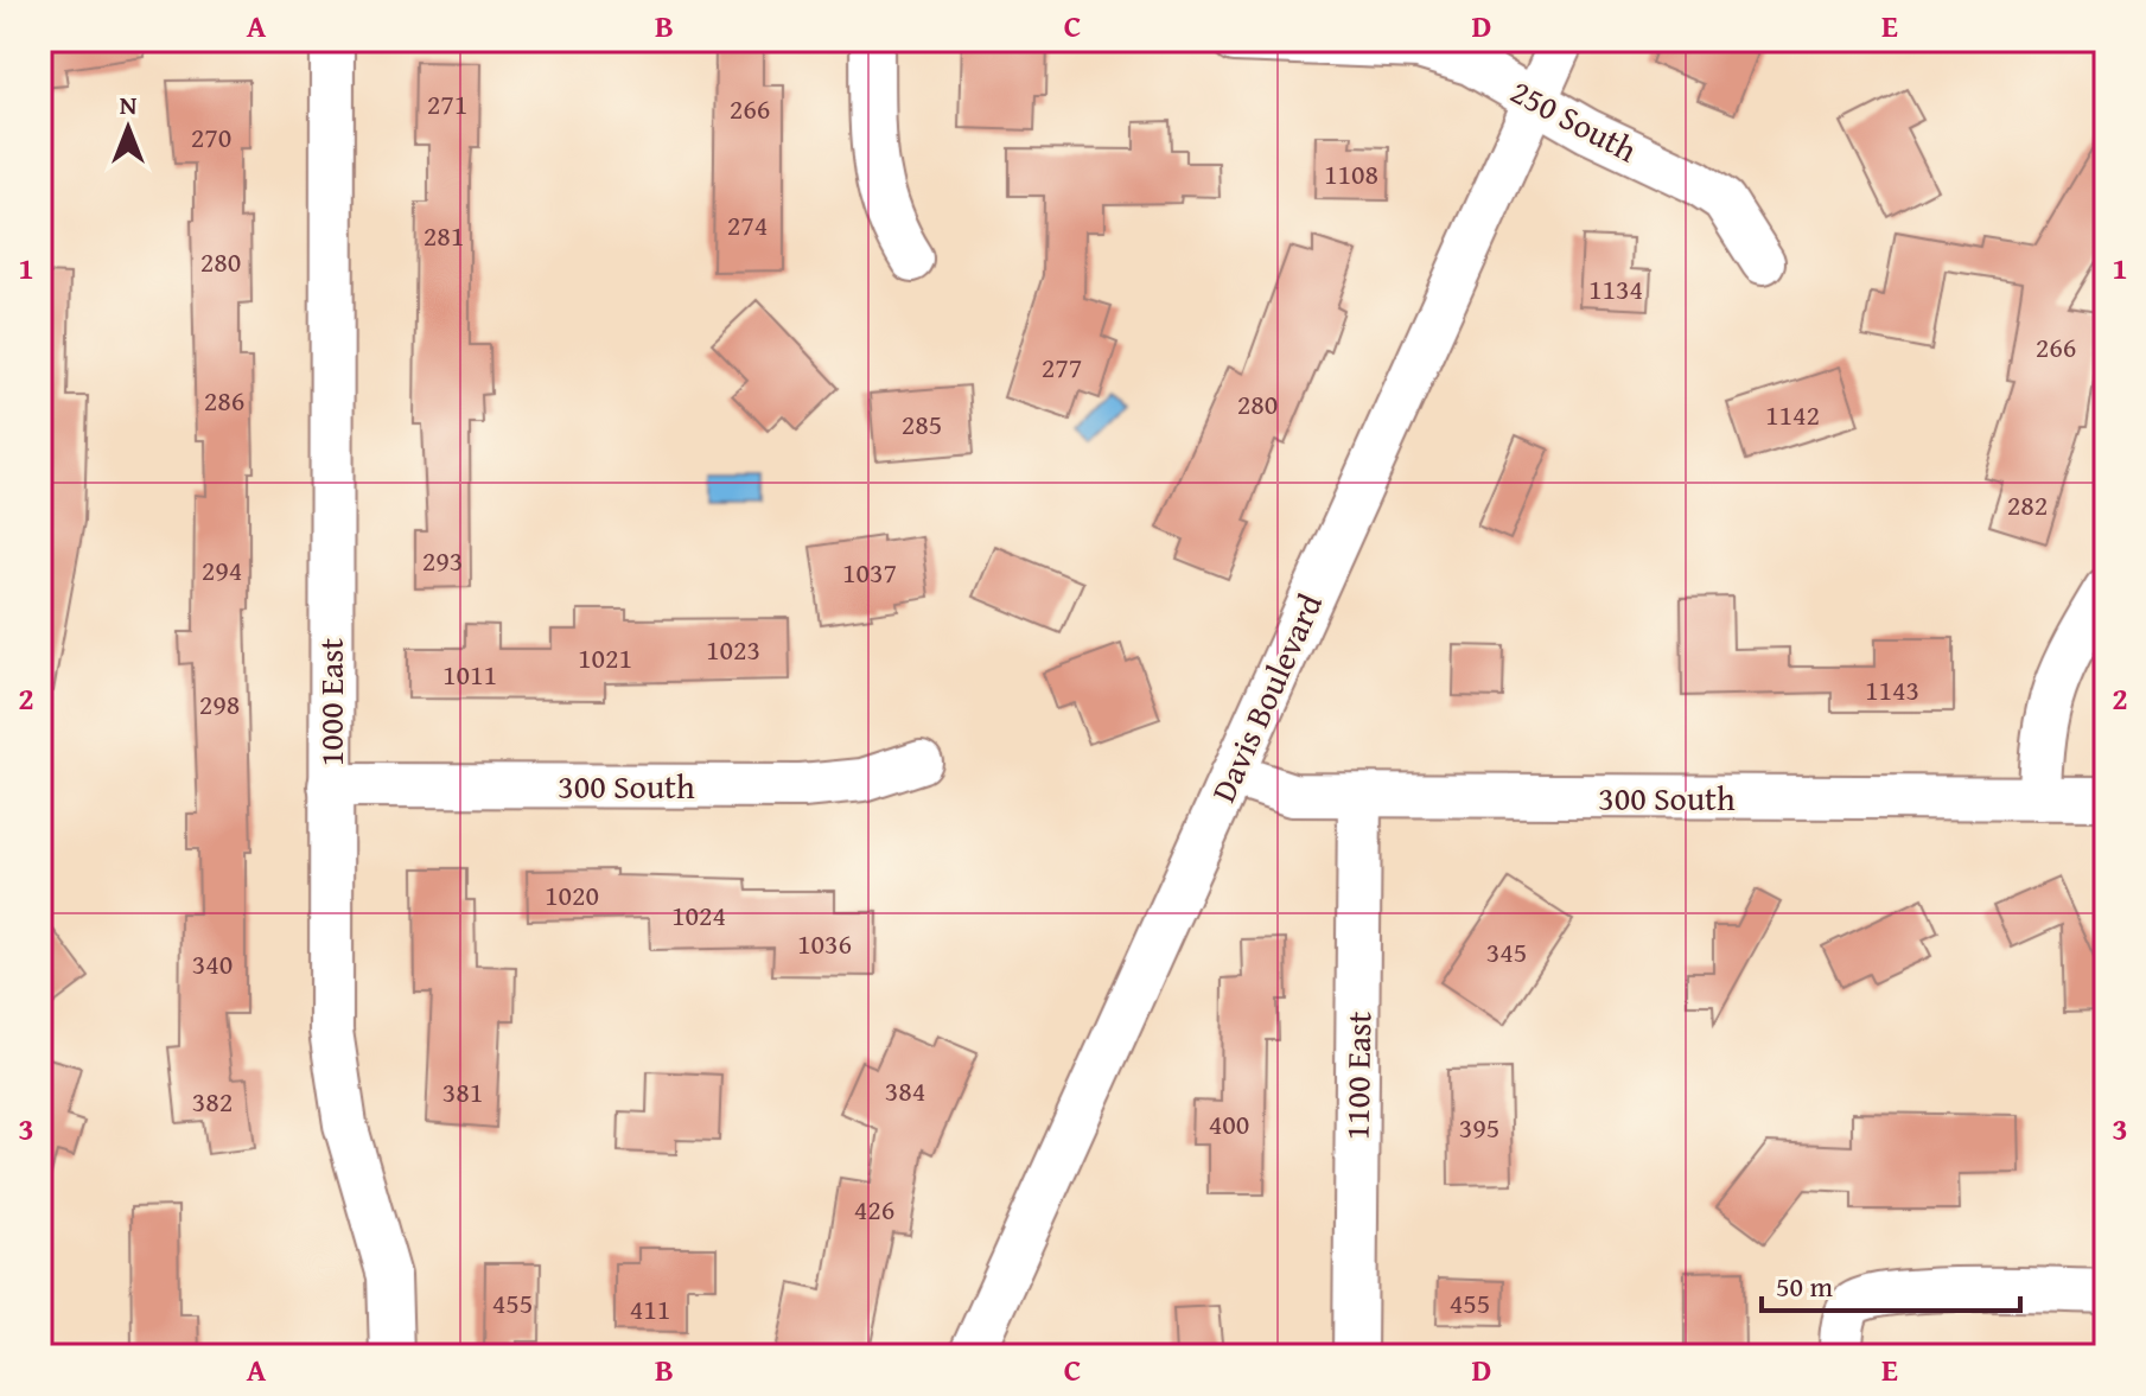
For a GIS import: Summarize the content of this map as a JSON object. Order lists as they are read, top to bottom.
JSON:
{
  "streets": {
    "street": [
      "250 South",
      "Davis Boulevard",
      "1000 East",
      "300 South",
      "1100 East"
    ]
  },
  "crossings": [
    ["250 South", "Davis Boulevard"],
    ["Davis Boulevard", "300 South"],
    ["1000 East", "300 South"],
    ["300 South", "1100 East"]
  ],
  "house_numbers": [
    "271",
    "266",
    "270",
    "1108",
    "274",
    "281",
    "280",
    "1134",
    "266",
    "277",
    "286",
    "280",
    "1142",
    "285",
    "282",
    "293",
    "294",
    "1037",
    "1023",
    "1021",
    "1011",
    "1143",
    "298",
    "1020",
    "1024",
    "1036",
    "345",
    "340",
    "384",
    "381",
    "382",
    "400",
    "395",
    "426",
    "455",
    "455",
    "411"
  ],
  "scale_bar": "50 m",
  "north": "top",
  "grid": {
    "columns": [
      "A",
      "B",
      "C",
      "D",
      "E"
    ],
    "rows": ["1", "2", "3"]
  }
}
